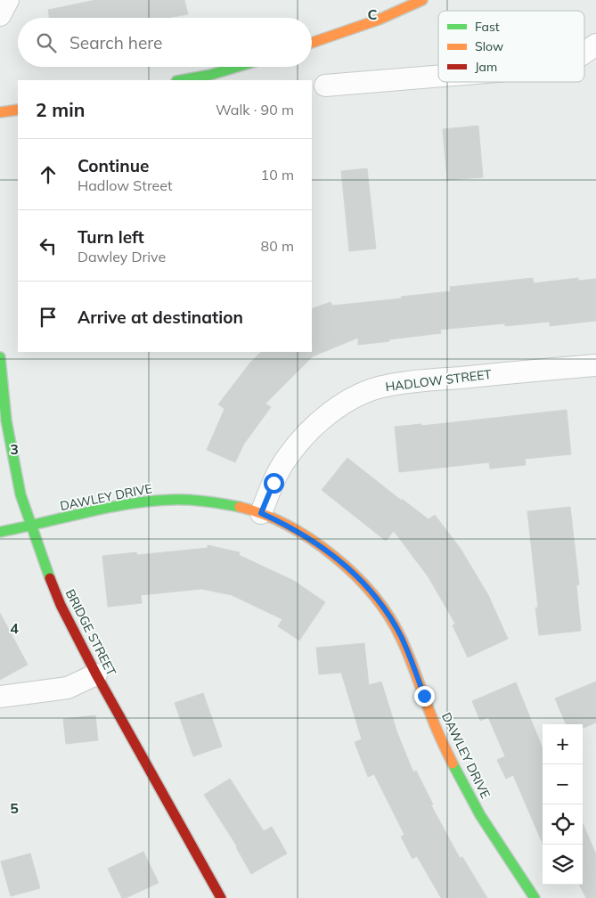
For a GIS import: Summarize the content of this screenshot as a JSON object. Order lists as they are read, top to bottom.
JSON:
{
  "streets": {
    "street": ["HADLOW STREET", "DAWLEY DRIVE", "BRIDGE STREET"]
  },
  "crossings": [
    ["HADLOW STREET", "DAWLEY DRIVE"],
    ["DAWLEY DRIVE", "BRIDGE STREET"]
  ],
  "legend": ["Fast", "Slow", "Jam"],
  "page": {
    "search": "Search here",
    "heading": ["2 min", "Walk · 90 m"],
    "list": [
      ["Continue", "Hadlow Street", "10 m"],
      ["Turn left", "Dawley Drive", "80 m"],
      "Arrive at destination"
    ],
    "map_buttons": ["+", "−"]
  },
  "grid": {
    "columns": ["C"],
    "rows": ["3", "4", "5"]
  }
}
